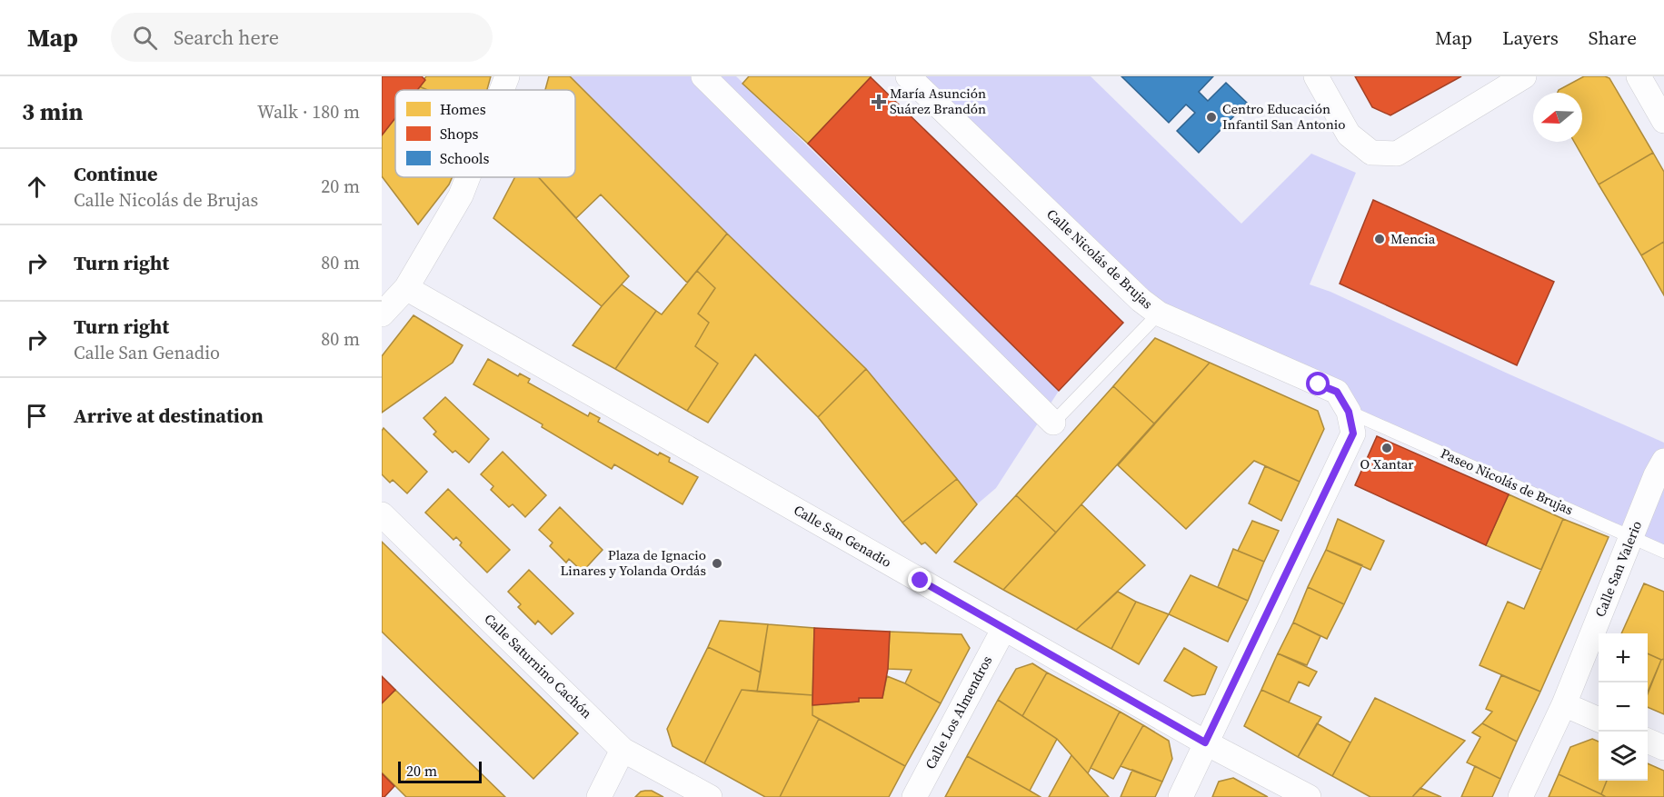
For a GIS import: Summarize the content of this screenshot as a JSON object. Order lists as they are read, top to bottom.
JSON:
{
  "streets": {
    "street": [
      "Calle Nicolás de Brujas",
      "Calle San Genadio",
      "Calle San Valerio",
      "Calle Saturnino Cachón",
      "Calle Los Almendros"
    ],
    "lane": ["Paseo Nicolás de Brujas"]
  },
  "crossings": [
    ["Calle Nicolás de Brujas", "Paseo Nicolás de Brujas"],
    ["Paseo Nicolás de Brujas", "Calle San Valerio"],
    ["Calle San Genadio", "Calle Los Almendros"]
  ],
  "places": {
    "health": ["María Asunción Suárez Brandón"],
    "other": [
      "Centro Educación Infantil San Antonio",
      "Mencia",
      "O Xantar",
      "Plaza de Ignacio Linares y Yolanda Ordás"
    ]
  },
  "legend": ["Homes", "Shops", "Schools"],
  "scale_bar": "20 m",
  "north": "left",
  "page": {
    "header": "Map",
    "search": "Search here",
    "nav": ["Map", "Layers", "Share"],
    "heading": ["3 min", "Walk · 180 m"],
    "list": [
      ["Continue", "Calle Nicolás de Brujas", "20 m"],
      ["Turn right", "80 m"],
      ["Turn right", "Calle San Genadio", "80 m"],
      "Arrive at destination"
    ],
    "map_buttons": ["+", "−"],
    "scale": "20 m"
  }
}
